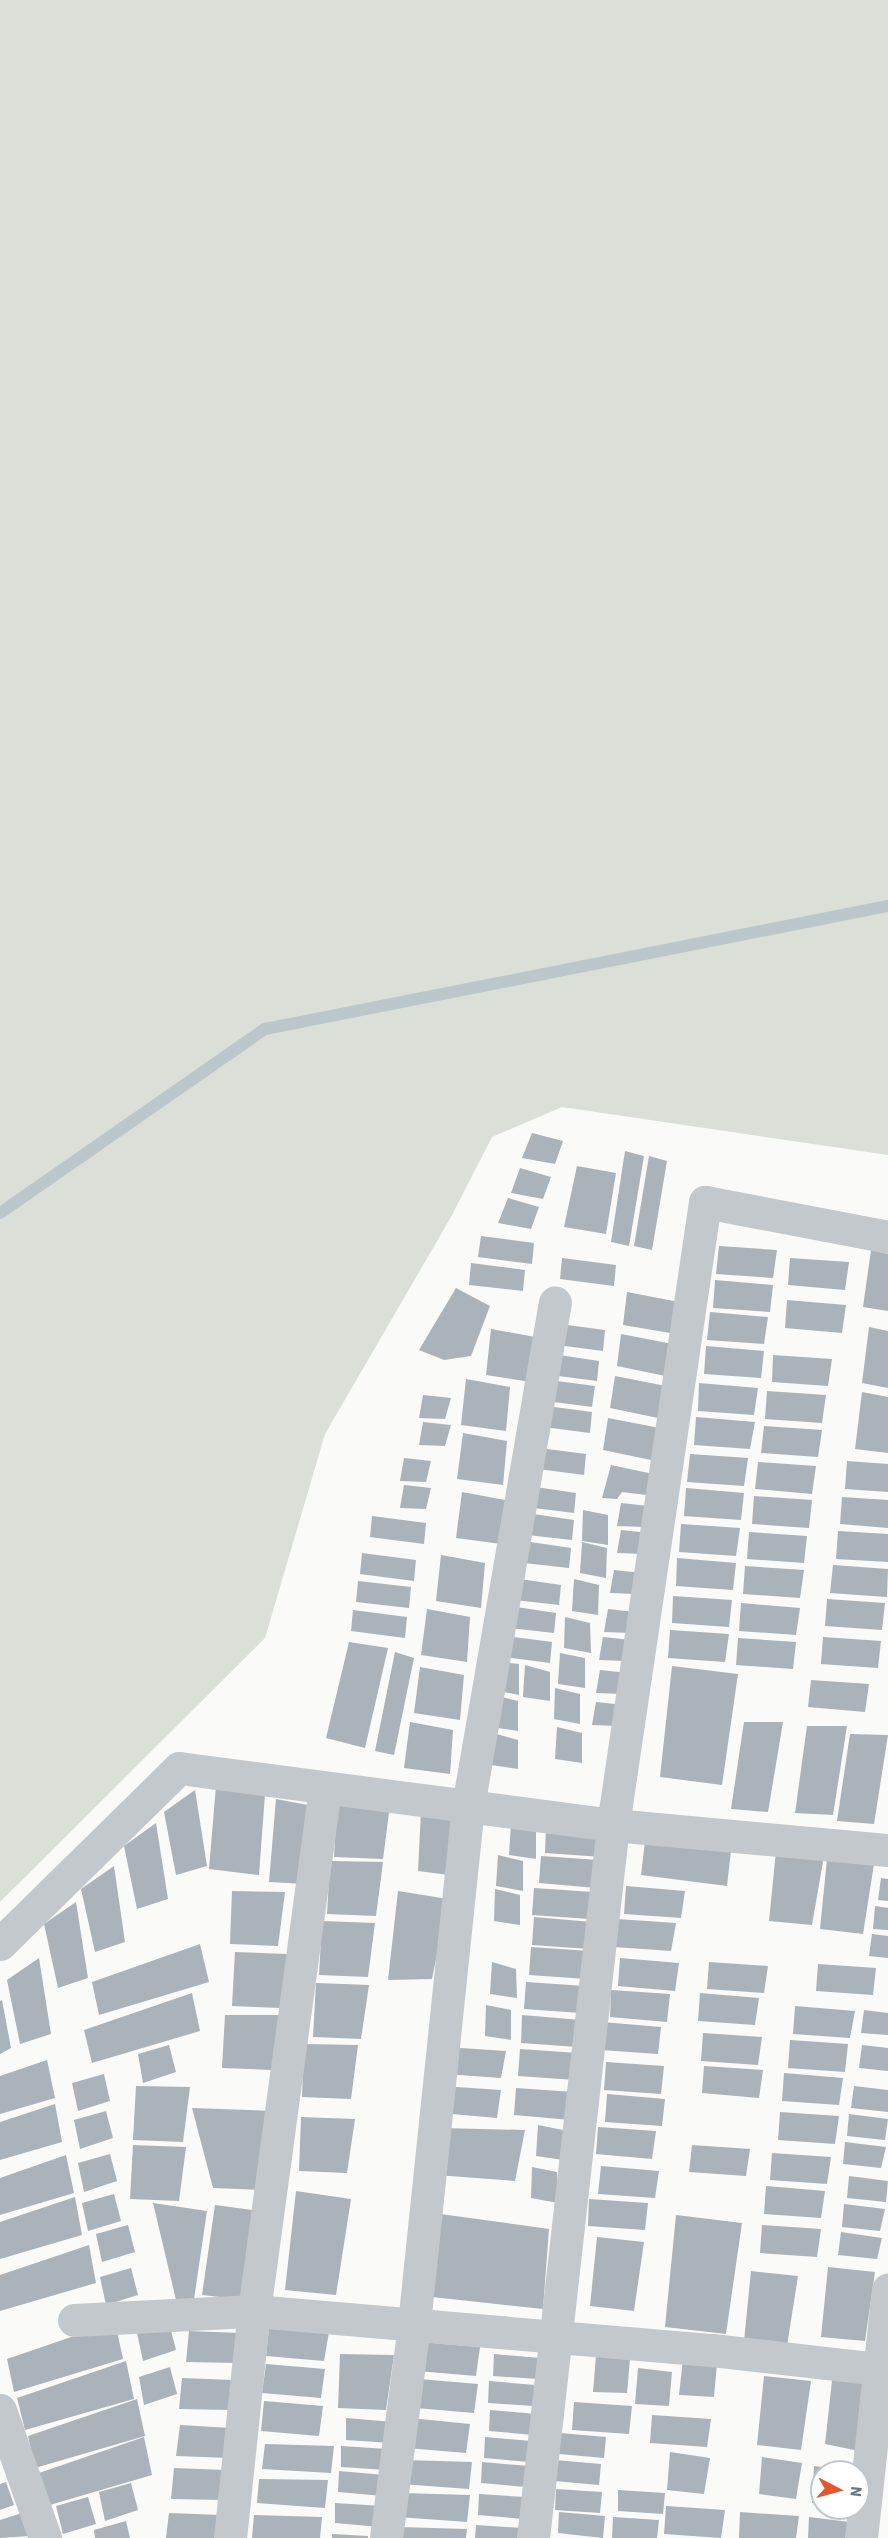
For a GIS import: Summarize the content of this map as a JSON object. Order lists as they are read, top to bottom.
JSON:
{
  "north": "right"
}
